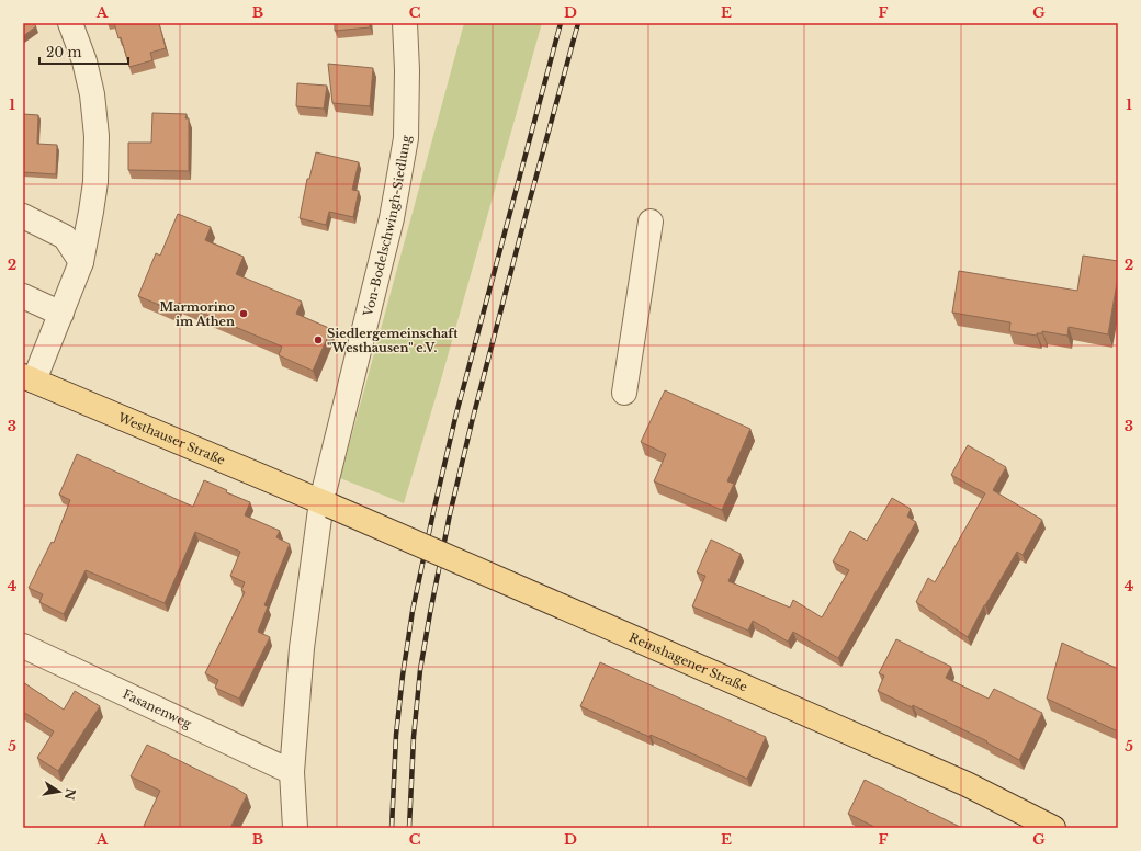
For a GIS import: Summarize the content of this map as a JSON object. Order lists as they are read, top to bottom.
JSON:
{
  "streets": {
    "main road": ["Westhauser Straße", "Reinshagener Straße"],
    "street": ["Von-Bodelschwingh-Siedlung", "Fasanenweg"]
  },
  "crossings": [
    ["Von-Bodelschwingh-Siedlung", "Westhauser Straße"],
    ["Von-Bodelschwingh-Siedlung", "Reinshagener Straße"],
    ["Westhauser Straße", "Reinshagener Straße"]
  ],
  "places": ["Marmorino im Athen", "Siedlergemeinschaft \"Westhausen\" e.V."],
  "scale_bar": "20 m",
  "north": "right",
  "grid": {
    "columns": [
      "A",
      "B",
      "C",
      "D",
      "E",
      "F",
      "G"
    ],
    "rows": [
      "1",
      "2",
      "3",
      "4",
      "5"
    ]
  }
}
